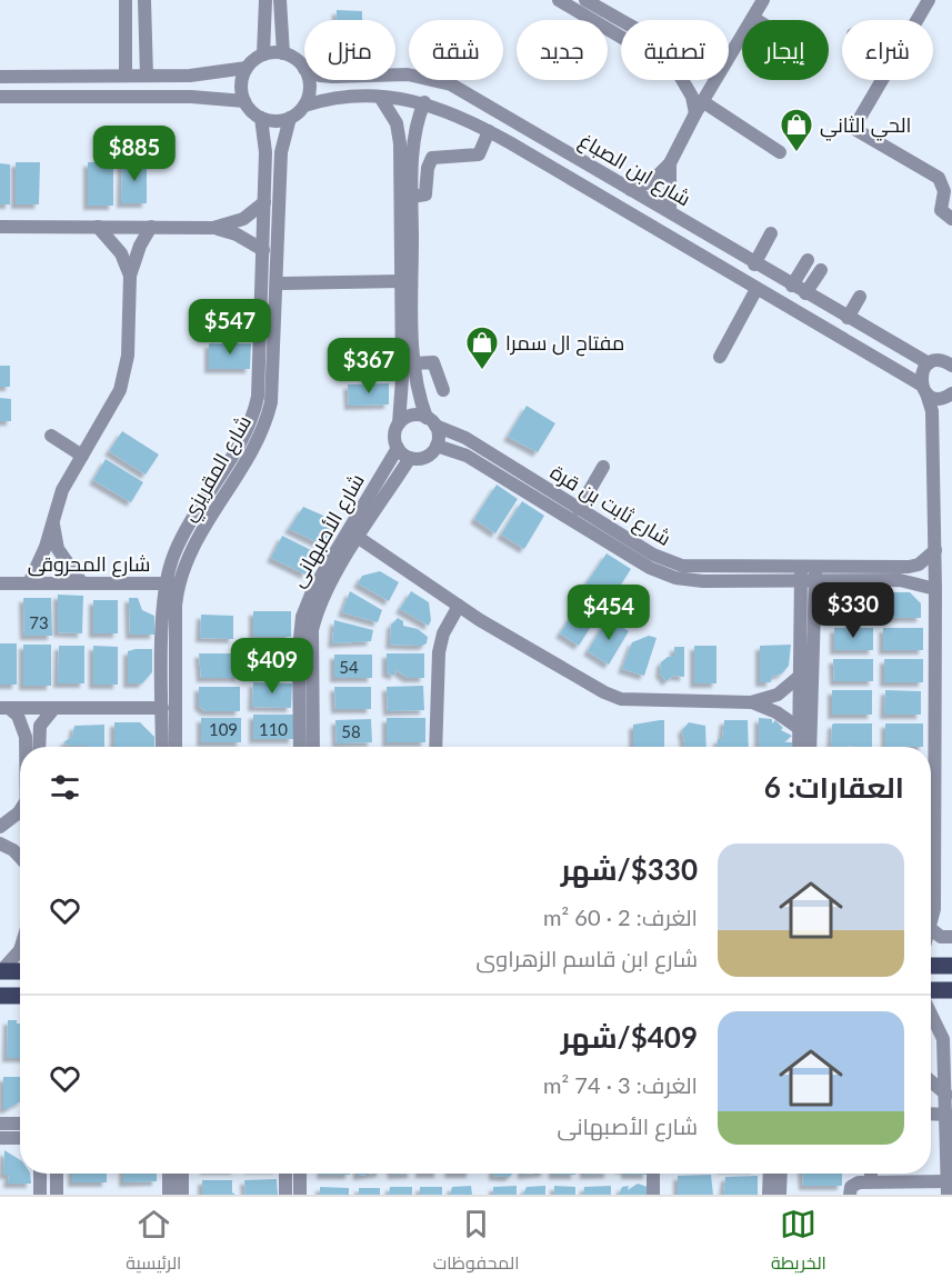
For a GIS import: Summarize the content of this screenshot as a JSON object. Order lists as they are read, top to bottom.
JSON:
{
  "streets": {
    "street": [
      "شارع ابن الصباغ",
      "شارع المقريزي",
      "شارع ثابت بن قرة",
      "شارع الأصبهانى",
      "شارع المحروقى"
    ]
  },
  "crossings": [
    ["شارع المقريزي", "شارع المحروقى"],
    ["شارع ثابت بن قرة", "شارع الأصبهانى"]
  ],
  "places": {
    "shop": ["الحي الثاني", "مفتاح ال سمرا"]
  },
  "house_numbers": [
    "73",
    "54",
    "109",
    "110",
    "58"
  ],
  "page": {
    "chip": [
      "شراء",
      "إيجار",
      "تصفية",
      "جديد",
      "شقة",
      "منزل"
    ],
    "price": [
      "$885",
      "$547",
      "$367",
      "$330",
      "$454",
      "$409"
    ],
    "heading": "العقارات: 6",
    "list": [
      {
        "name": "$330/شهر",
        "note": "الغرف: 2 · 60 m² · شارع ابن قاسم الزهراوى"
      },
      {
        "name": "$409/شهر",
        "note": "الغرف: 3 · 74 m² · شارع الأصبهانى"
      }
    ],
    "tabs": ["الخريطة", "المحفوظات", "الرئيسية"]
  }
}
